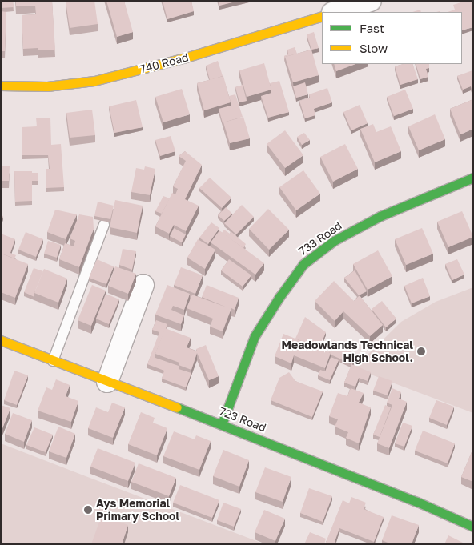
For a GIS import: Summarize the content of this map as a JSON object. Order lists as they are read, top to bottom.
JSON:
{
  "streets": {
    "street": ["740 Road", "733 Road", "723 Road"]
  },
  "crossings": [
    ["733 Road", "723 Road"]
  ],
  "places": ["Meadowlands Technical High School.", "Ays Memorial Primary School"],
  "legend": ["Fast", "Slow"]
}
